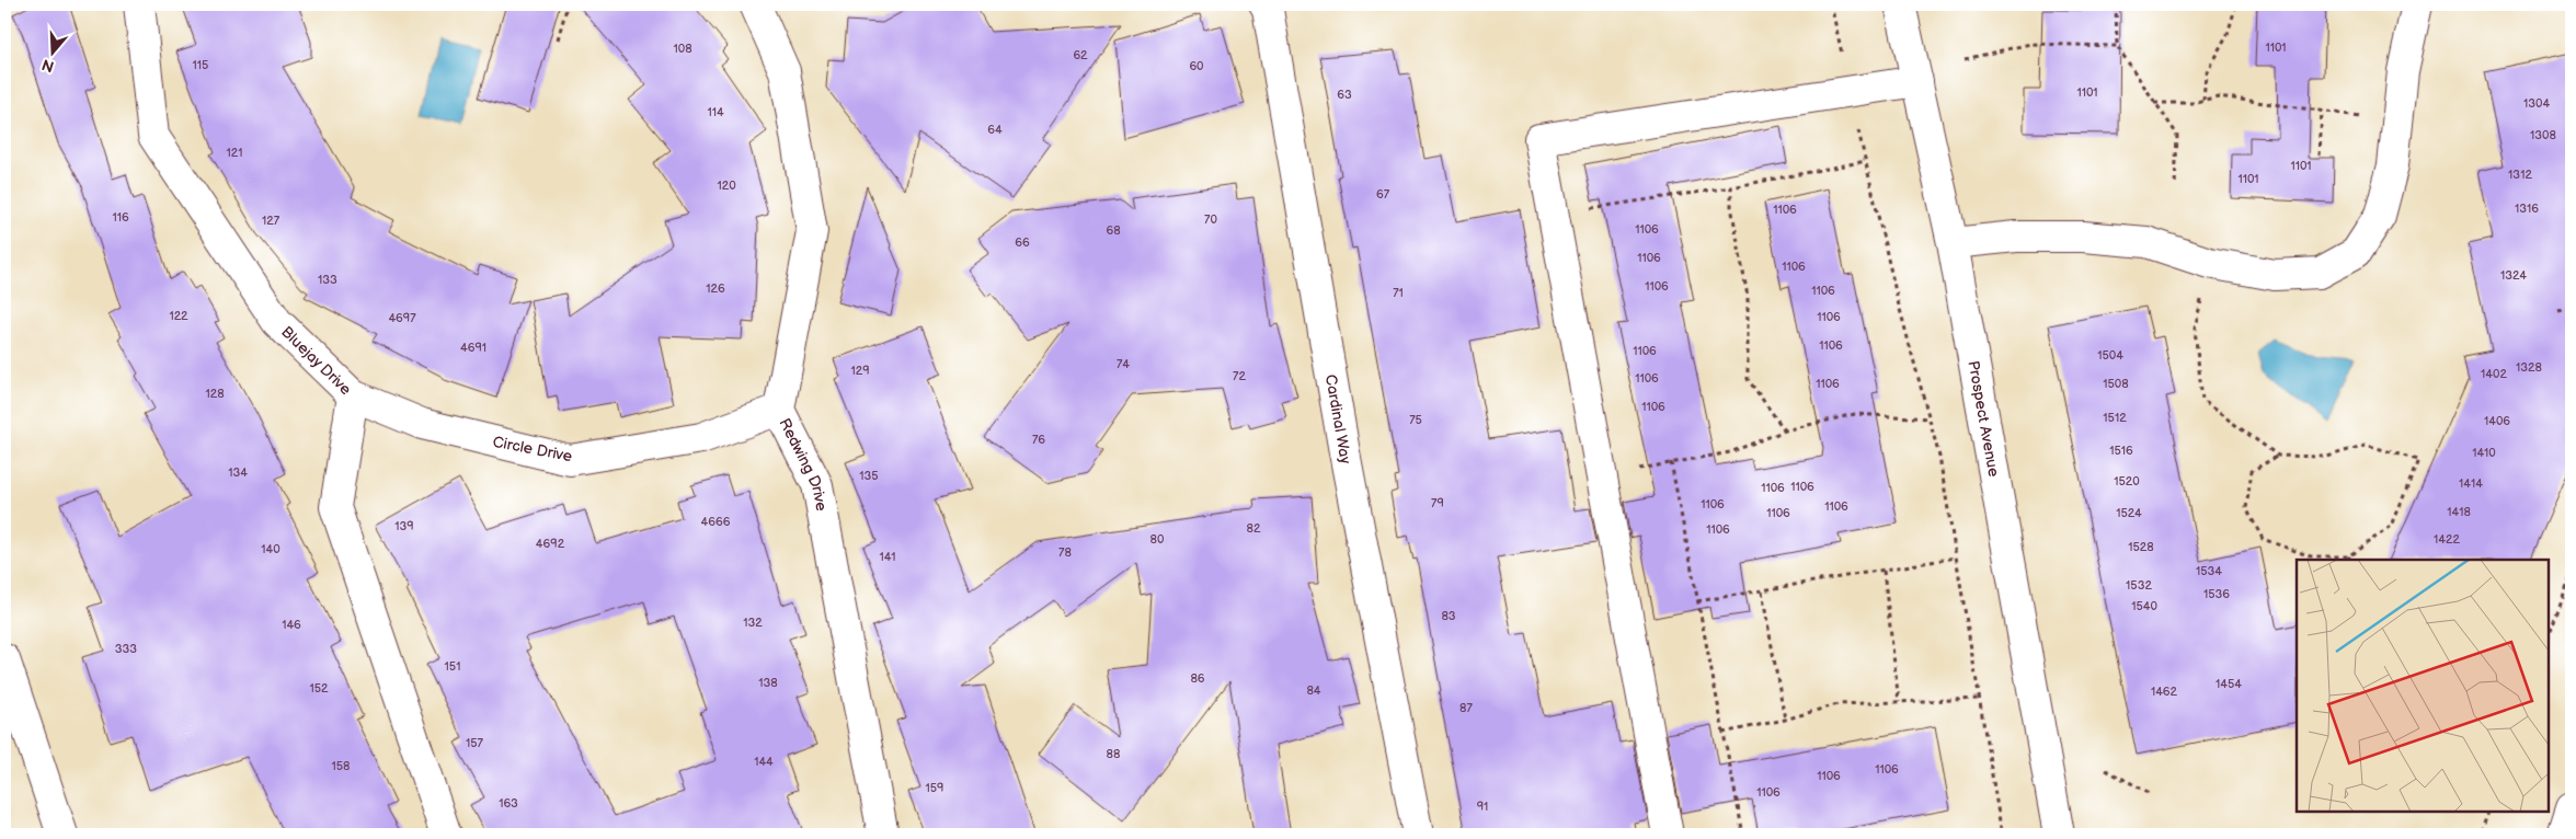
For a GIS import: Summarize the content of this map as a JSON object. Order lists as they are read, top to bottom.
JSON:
{
  "streets": {
    "street": [
      "Bluejay Drive",
      "Prospect Avenue",
      "Cardinal Way",
      "Circle Drive",
      "Redwing Drive"
    ]
  },
  "crossings": [
    ["Bluejay Drive", "Circle Drive"],
    ["Circle Drive", "Redwing Drive"]
  ],
  "house_numbers": [
    "1101",
    "108",
    "62",
    "115",
    "60",
    "1101",
    "63",
    "1304",
    "114",
    "64",
    "1308",
    "121",
    "1101",
    "1312",
    "1101",
    "120",
    "67",
    "1316",
    "1106",
    "116",
    "70",
    "127",
    "1106",
    "68",
    "66",
    "1106",
    "1106",
    "1324",
    "133",
    "1106",
    "126",
    "1106",
    "71",
    "122",
    "1106",
    "4697",
    "1106",
    "4691",
    "1106",
    "1504",
    "74",
    "1328",
    "129",
    "1402",
    "72",
    "1106",
    "1106",
    "1508",
    "128",
    "1106",
    "1512",
    "75",
    "1406",
    "76",
    "1516",
    "1410",
    "134",
    "135",
    "1520",
    "1414",
    "1106",
    "1106",
    "79",
    "1106",
    "1106",
    "1418",
    "1106",
    "1524",
    "4666",
    "139",
    "82",
    "1106",
    "80",
    "1422",
    "4692",
    "1528",
    "140",
    "78",
    "141",
    "1534",
    "1532",
    "1536",
    "1540",
    "83",
    "132",
    "146",
    "333",
    "151",
    "86",
    "138",
    "1454",
    "152",
    "84",
    "1462",
    "87",
    "157",
    "88",
    "144",
    "158",
    "1106",
    "1106",
    "159",
    "1106",
    "163",
    "91"
  ],
  "north": "bottom"
}
